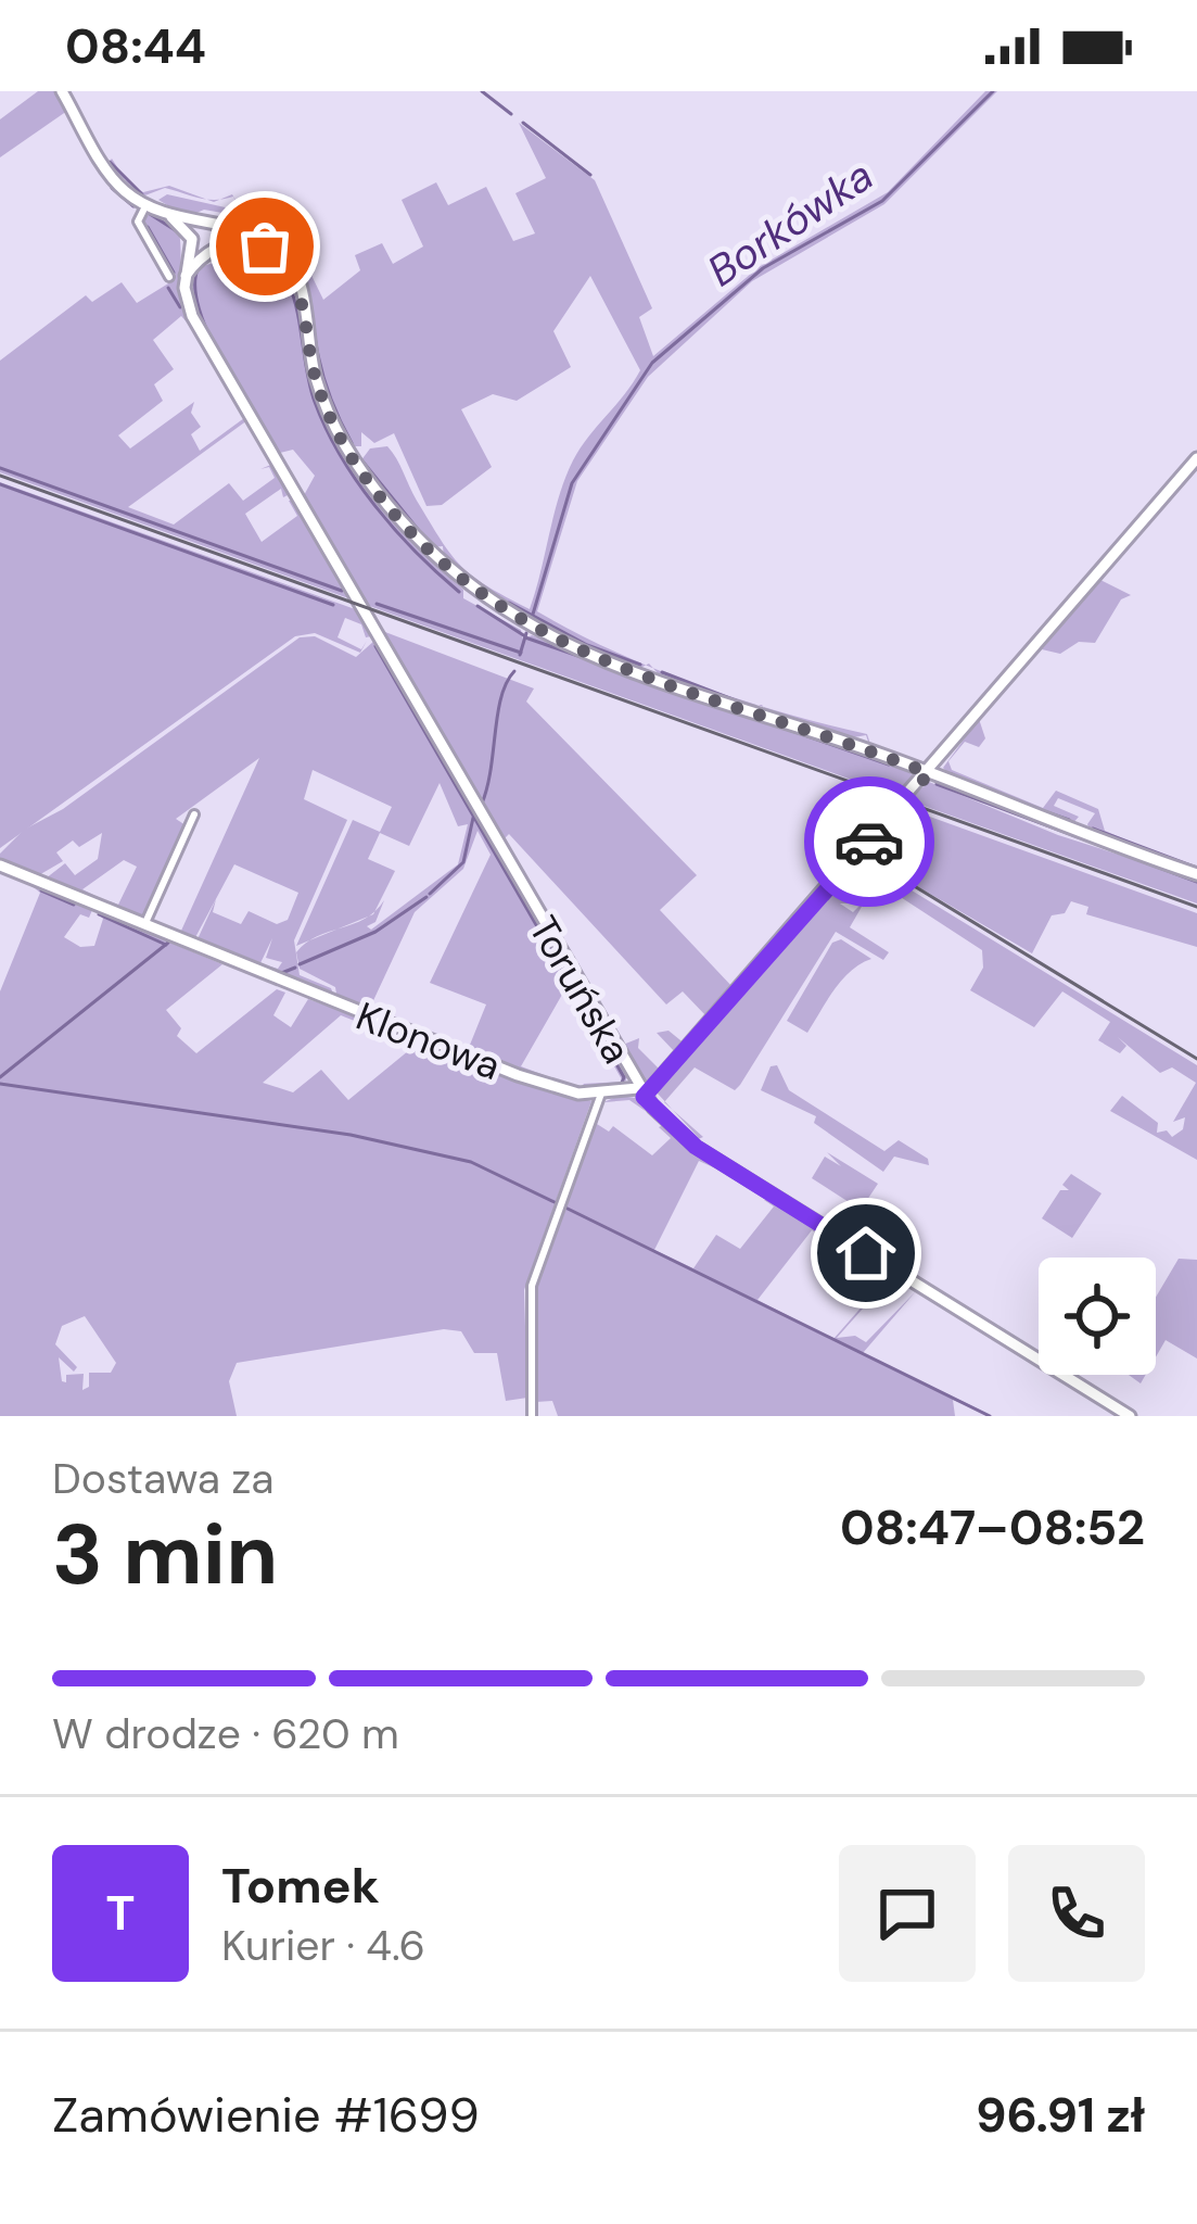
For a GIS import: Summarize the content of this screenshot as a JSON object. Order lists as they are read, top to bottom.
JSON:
{
  "streets": {
    "street": ["Toruńska", "Klonowa"]
  },
  "crossings": [
    ["Toruńska", "Klonowa"]
  ],
  "water": ["Borkówka"],
  "page": {
    "status": "08:44",
    "heading": ["3 min", "Dostawa za", "08:47–08:52"],
    "panel": [
      "Tomek",
      "Kurier · 4.6",
      "Zamówienie #1699",
      "96.91 zł"
    ],
    "bar": "W drodze · 620 m",
    "round": "T"
  }
}
